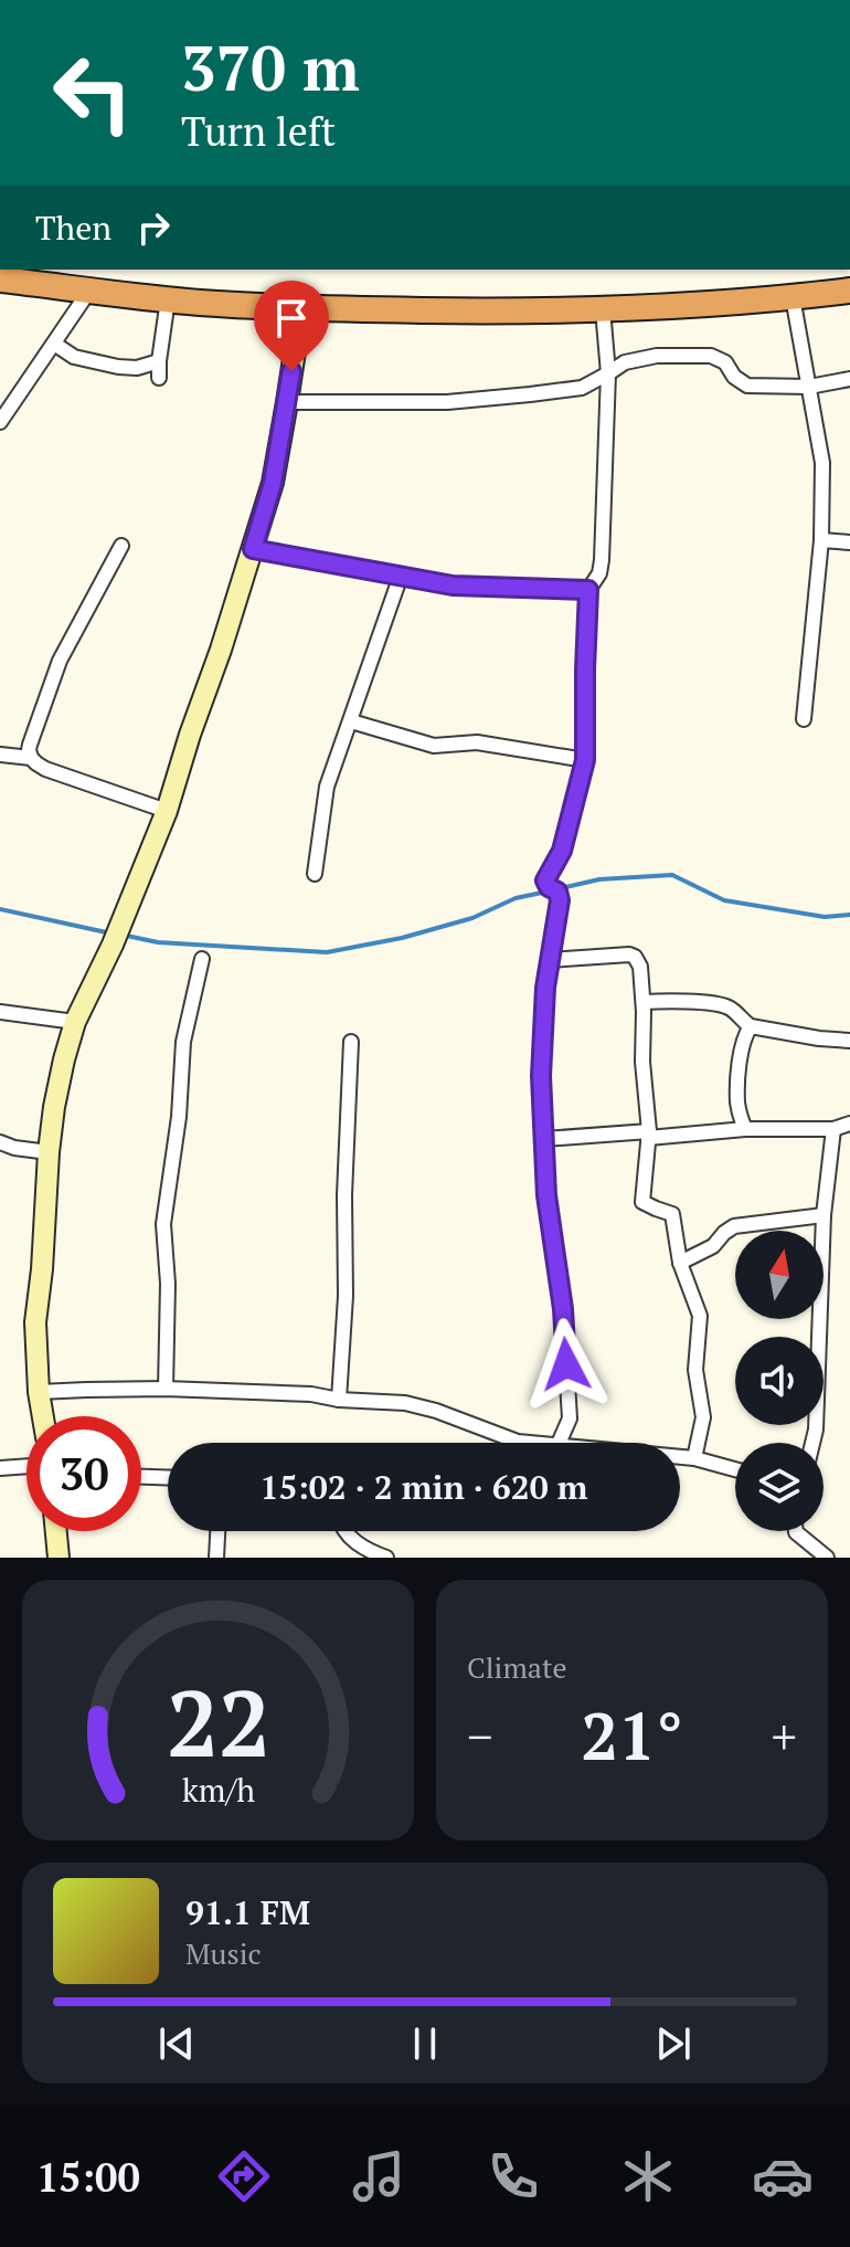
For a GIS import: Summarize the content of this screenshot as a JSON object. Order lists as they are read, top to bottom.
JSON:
{
  "north": "top",
  "page": {
    "turn": ["370 m", "Turn left"],
    "then": "Then",
    "limit": "30",
    "trip": "15:02 · 2 min · 620 m",
    "tile": "Climate",
    "heat": ["−", "21°", "+"],
    "song": ["91.1 FM", "Music"],
    "tabs": "15:00",
    "gauge": ["22", "km/h"]
  }
}
